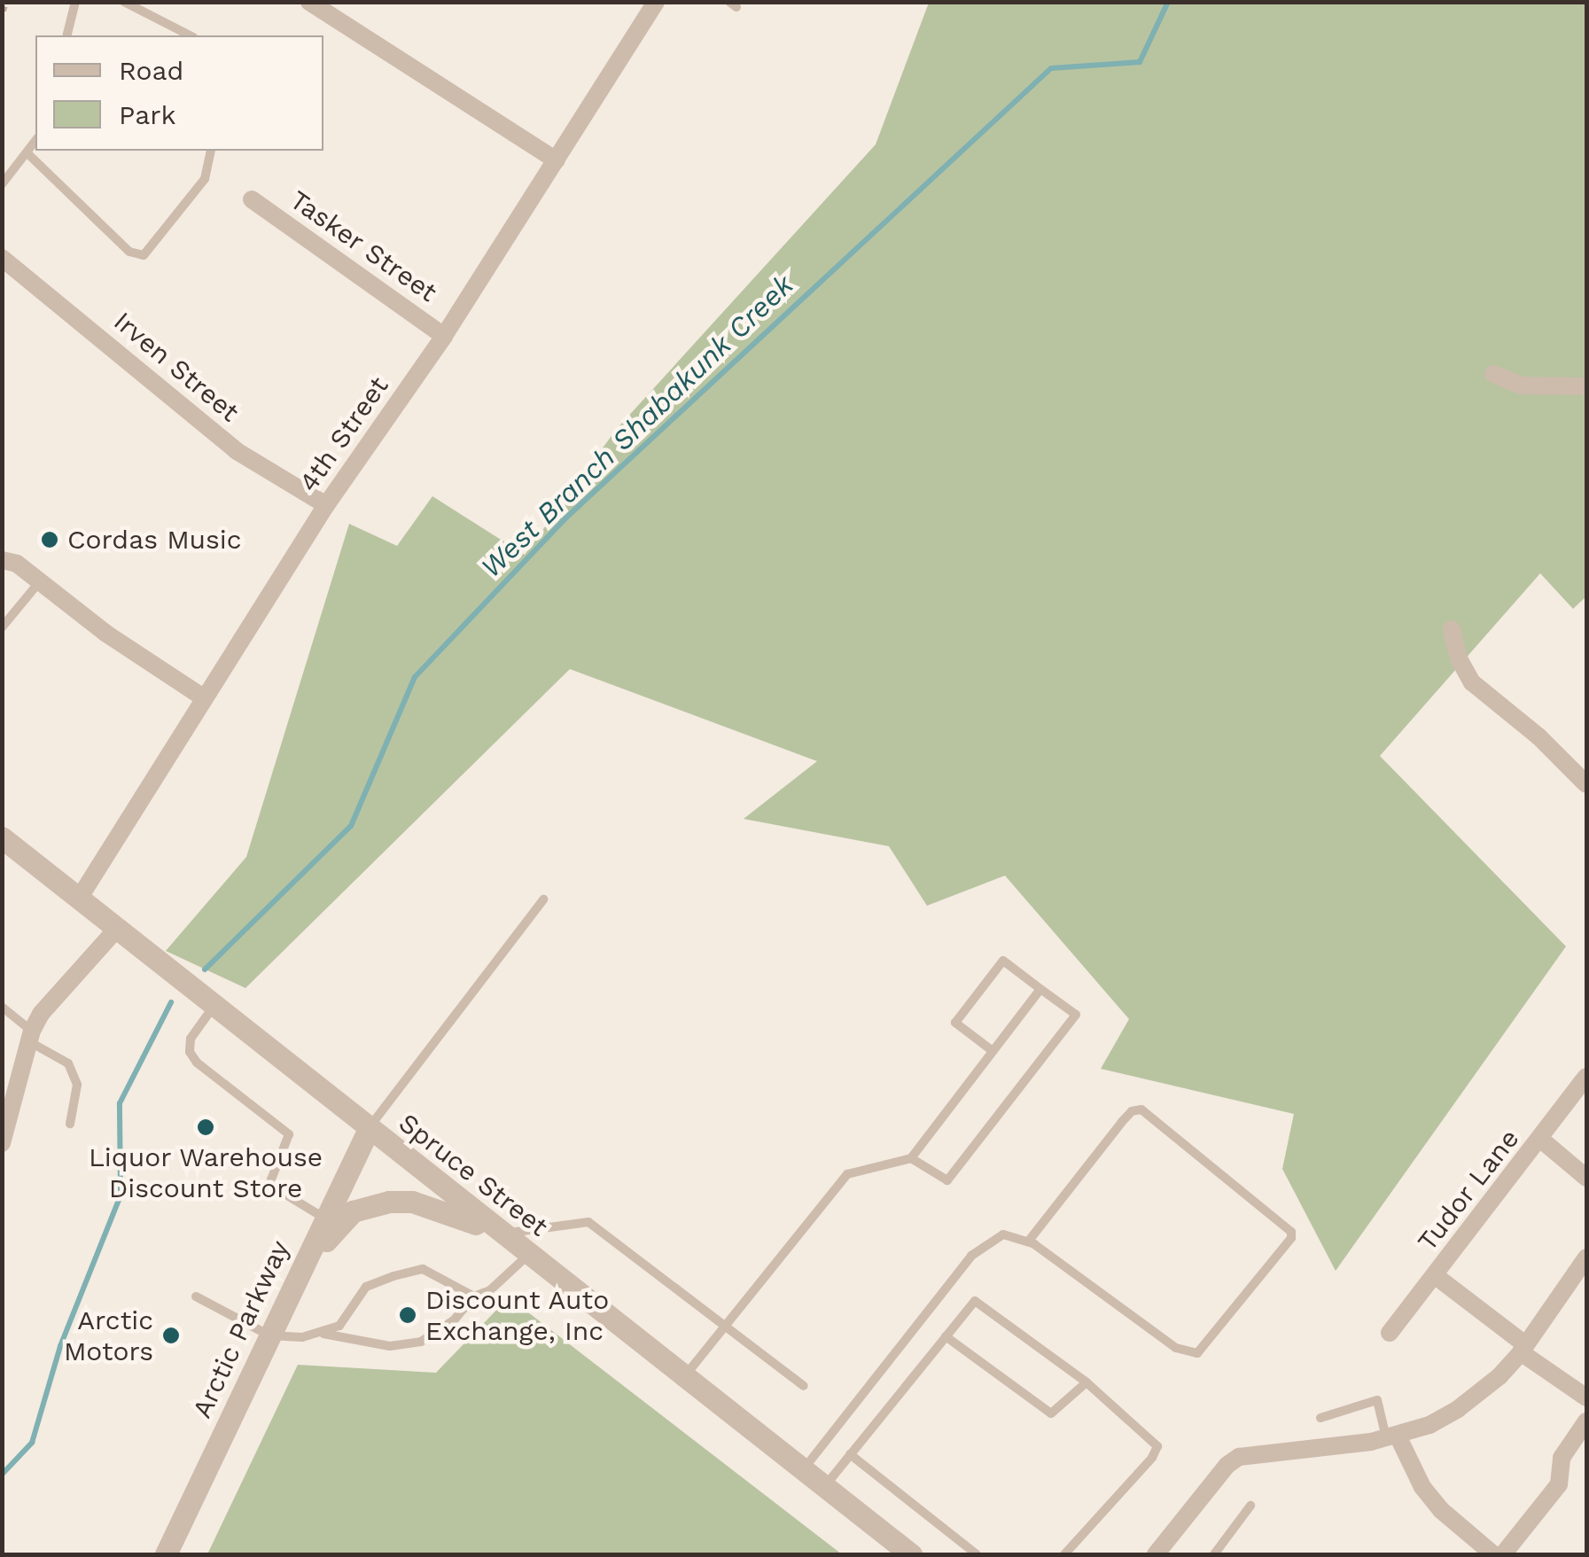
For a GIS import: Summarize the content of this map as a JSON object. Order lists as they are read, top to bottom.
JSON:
{
  "streets": {
    "street": [
      "Tasker Street",
      "Irven Street",
      "4th Street",
      "Spruce Street",
      "Tudor Lane",
      "Arctic Parkway"
    ]
  },
  "crossings": [
    ["Tasker Street", "4th Street"],
    ["Irven Street", "4th Street"],
    ["4th Street", "Spruce Street"],
    ["Spruce Street", "Arctic Parkway"]
  ],
  "water": ["West Branch Shabakunk Creek"],
  "places": [
    "Cordas Music",
    "Liquor Warehouse Discount Store",
    "Discount Auto Exchange, Inc",
    "Arctic Motors"
  ],
  "legend": ["Road", "Park"]
}
